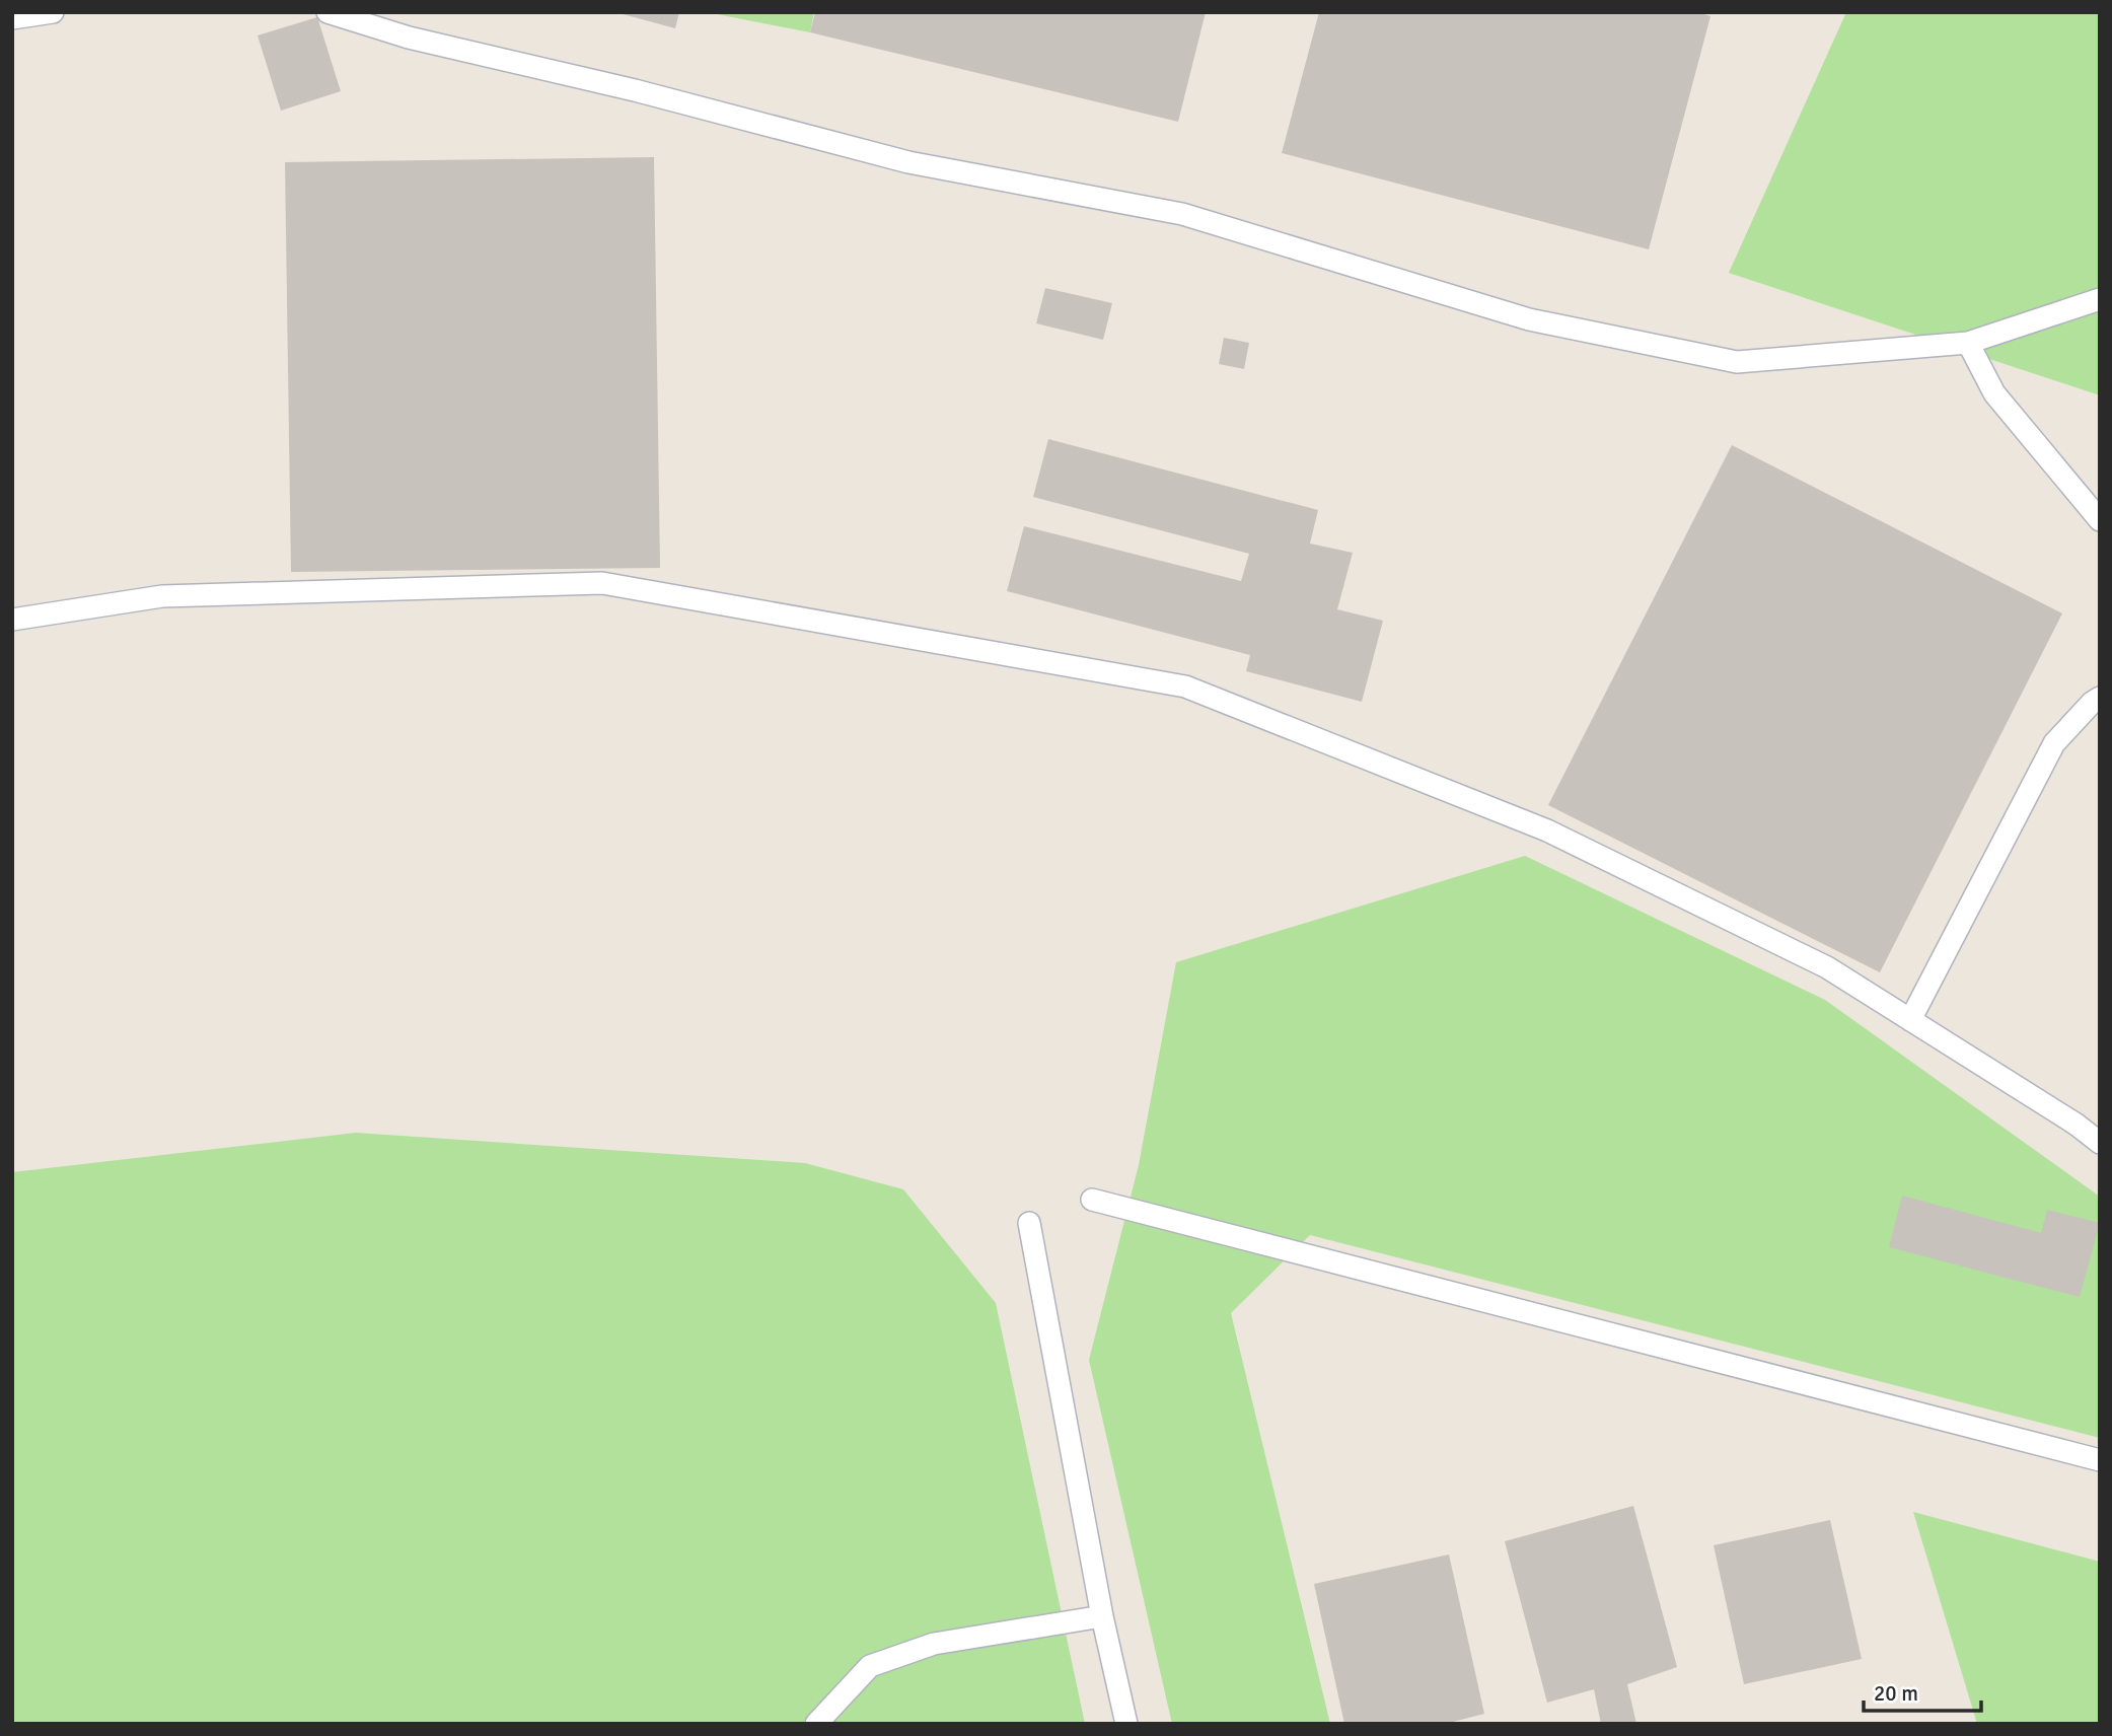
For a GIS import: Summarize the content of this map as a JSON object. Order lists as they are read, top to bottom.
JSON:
{
  "scale_bar": "20 m"
}
